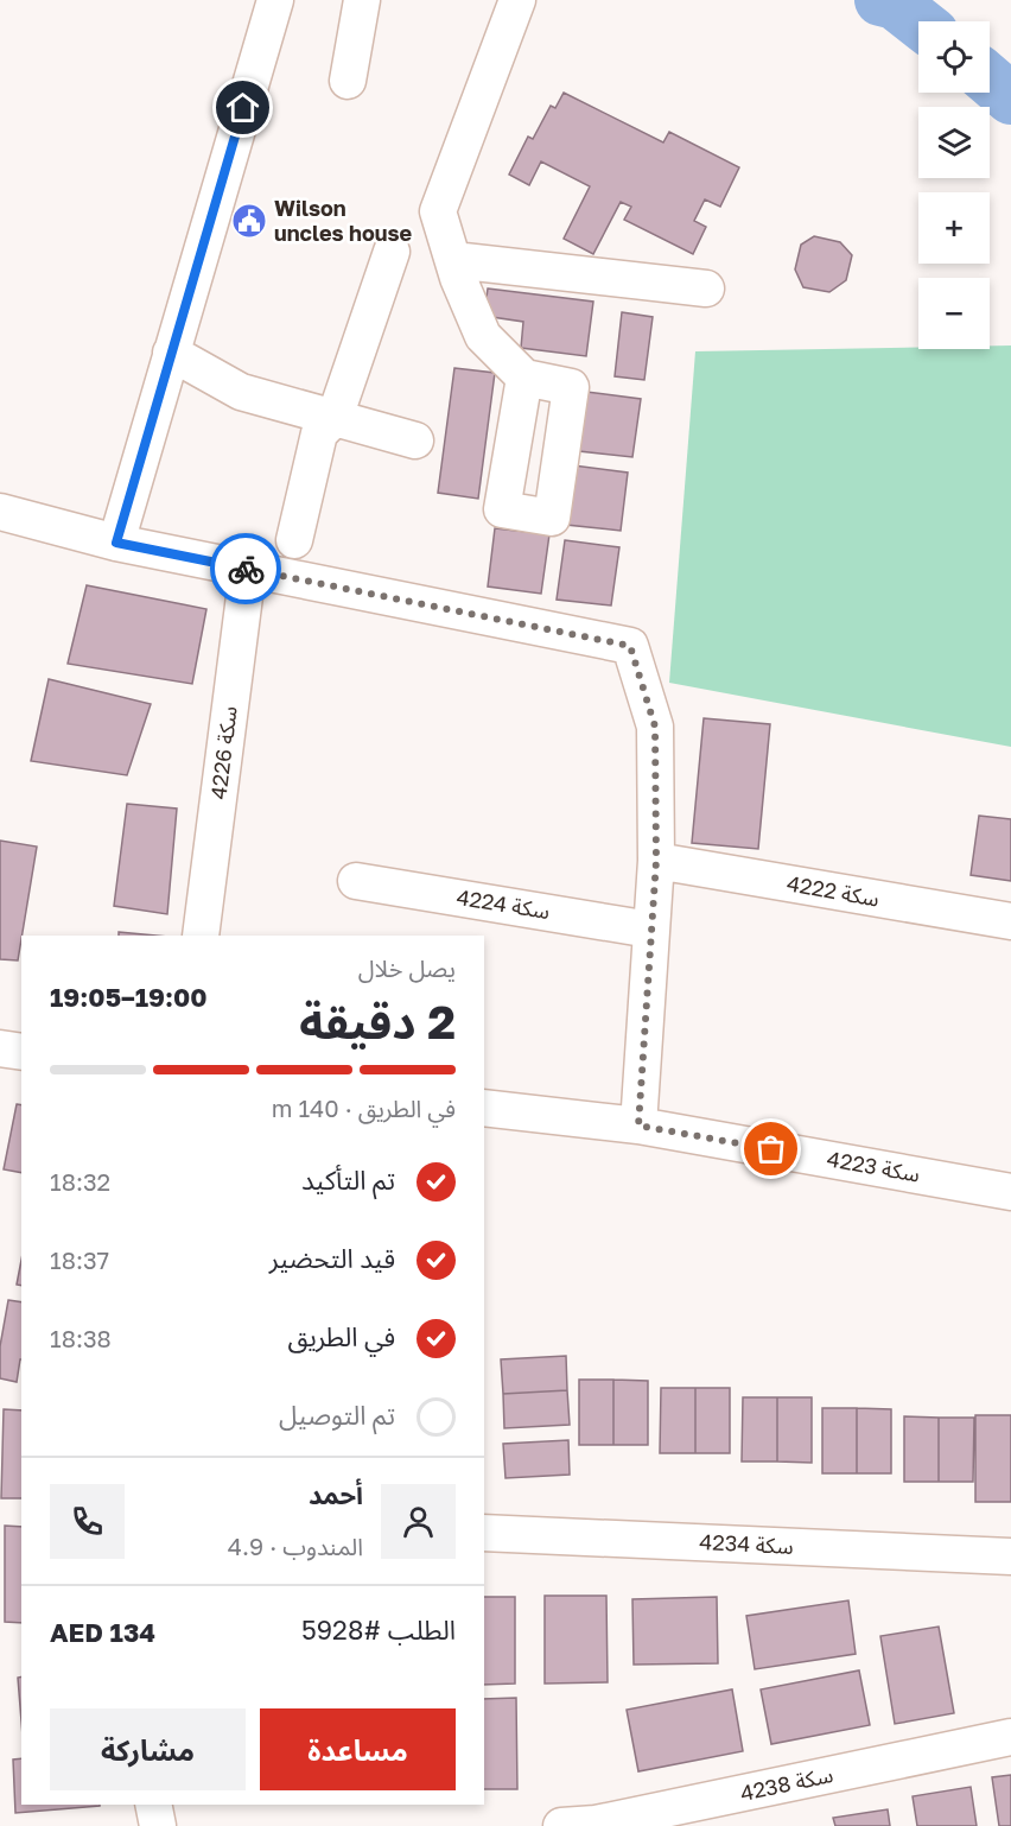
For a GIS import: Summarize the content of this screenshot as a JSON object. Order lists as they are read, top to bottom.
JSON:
{
  "streets": {
    "street": [
      "سكة 4226",
      "سكة 4222",
      "سكة 4224",
      "سكة 4223",
      "سكة 4234",
      "سكة 4238"
    ]
  },
  "places": {
    "public building": ["Wilson uncles house"]
  },
  "page": {
    "map_buttons": ["+", "−"],
    "heading": ["2 دقيقة", "يصل خلال", "19:00–19:05"],
    "panel": [
      "أحمد",
      "المندوب · 4.9",
      "الطلب #5928",
      "AED 134"
    ],
    "bar": "في الطريق · 140 m",
    "list": [
      ["تم التأكيد", "18:32"],
      ["قيد التحضير", "18:37"],
      ["في الطريق", "18:38"],
      "تم التوصيل"
    ],
    "buttons": ["مساعدة", "مشاركة"]
  }
}
